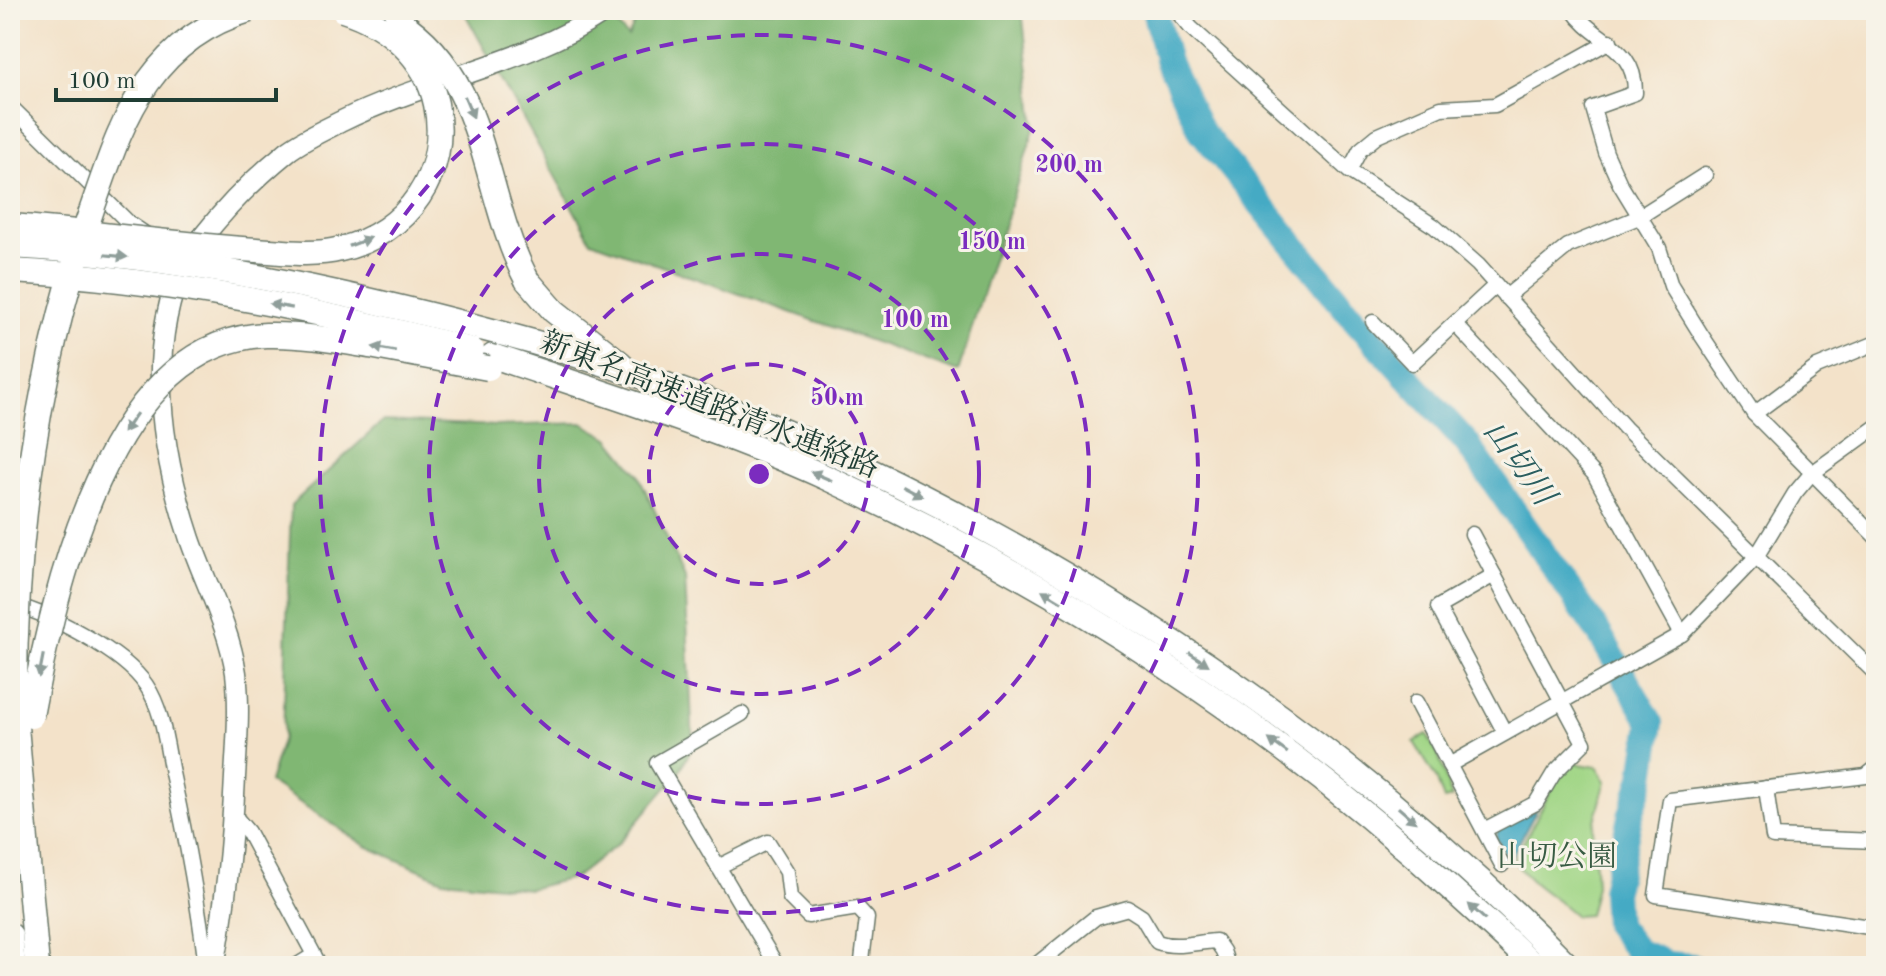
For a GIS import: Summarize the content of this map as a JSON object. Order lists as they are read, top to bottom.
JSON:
{
  "streets": {
    "highway": ["新東名高速道路清水連絡路"]
  },
  "water": ["山切川"],
  "parks": ["山切公園"],
  "scale_bar": "100 m",
  "rings": [
    "200 m",
    "150 m",
    "100 m",
    "50 m"
  ]
}
